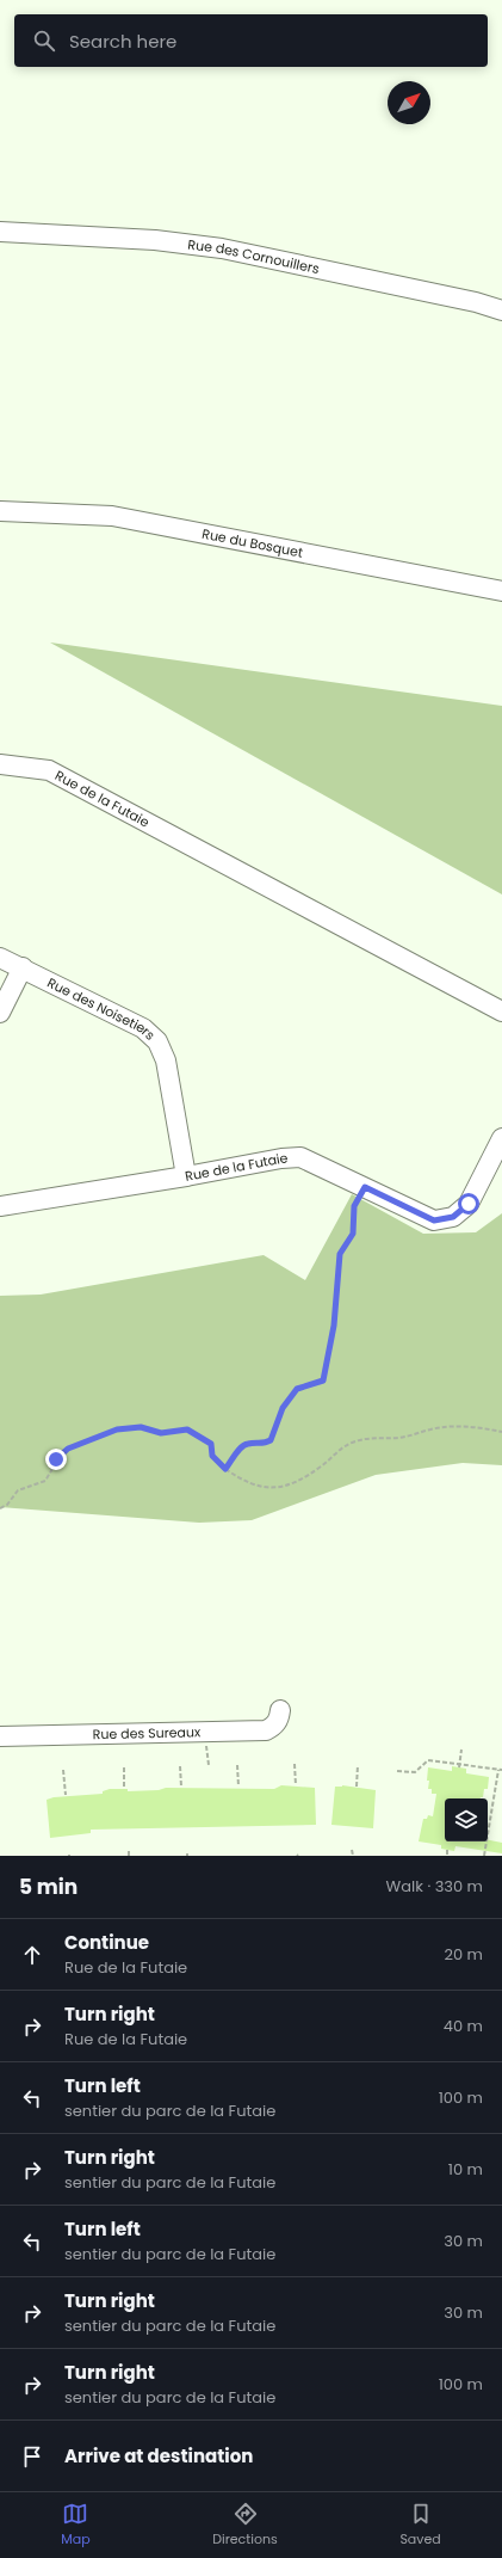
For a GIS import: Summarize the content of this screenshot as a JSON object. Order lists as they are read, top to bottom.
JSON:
{
  "streets": {
    "street": [
      "Rue des Cornouillers",
      "Rue du Bosquet",
      "Rue de la Futaie",
      "Rue des Noisetiers",
      "Rue des Sureaux"
    ]
  },
  "crossings": [
    ["Rue de la Futaie", "Rue des Noisetiers"]
  ],
  "north": "top right",
  "page": {
    "search": "Search here",
    "heading": ["5 min", "Walk · 330 m"],
    "list": [
      ["Continue", "Rue de la Futaie", "20 m"],
      ["Turn right", "Rue de la Futaie", "40 m"],
      ["Turn left", "sentier du parc de la Futaie", "100 m"],
      ["Turn right", "sentier du parc de la Futaie", "10 m"],
      ["Turn left", "sentier du parc de la Futaie", "30 m"],
      ["Turn right", "sentier du parc de la Futaie", "30 m"],
      ["Turn right", "sentier du parc de la Futaie", "100 m"],
      "Arrive at destination"
    ],
    "nav": ["Map", "Directions", "Saved"]
  }
}
